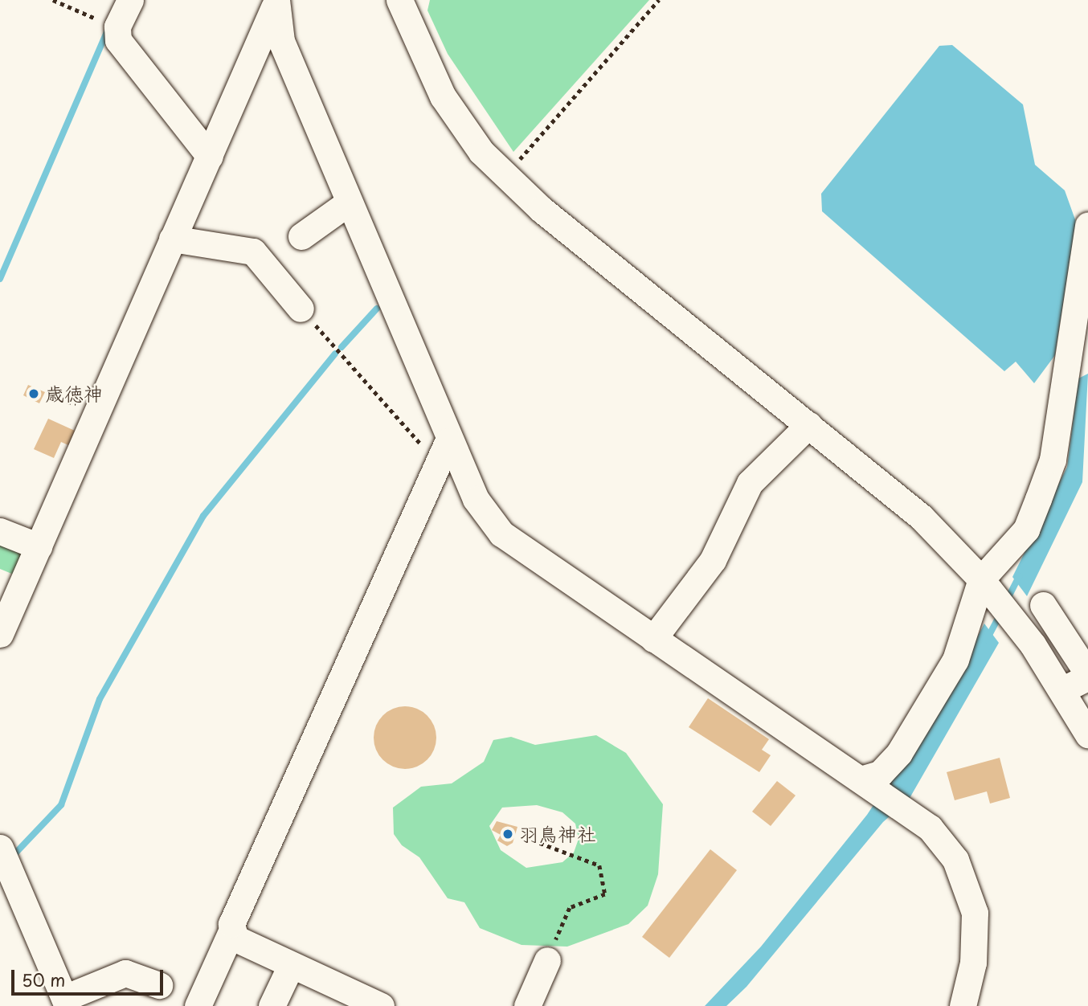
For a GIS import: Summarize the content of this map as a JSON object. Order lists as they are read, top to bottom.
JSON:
{
  "places": ["歳徳神", "羽鳥神社"],
  "scale_bar": "50 m"
}
